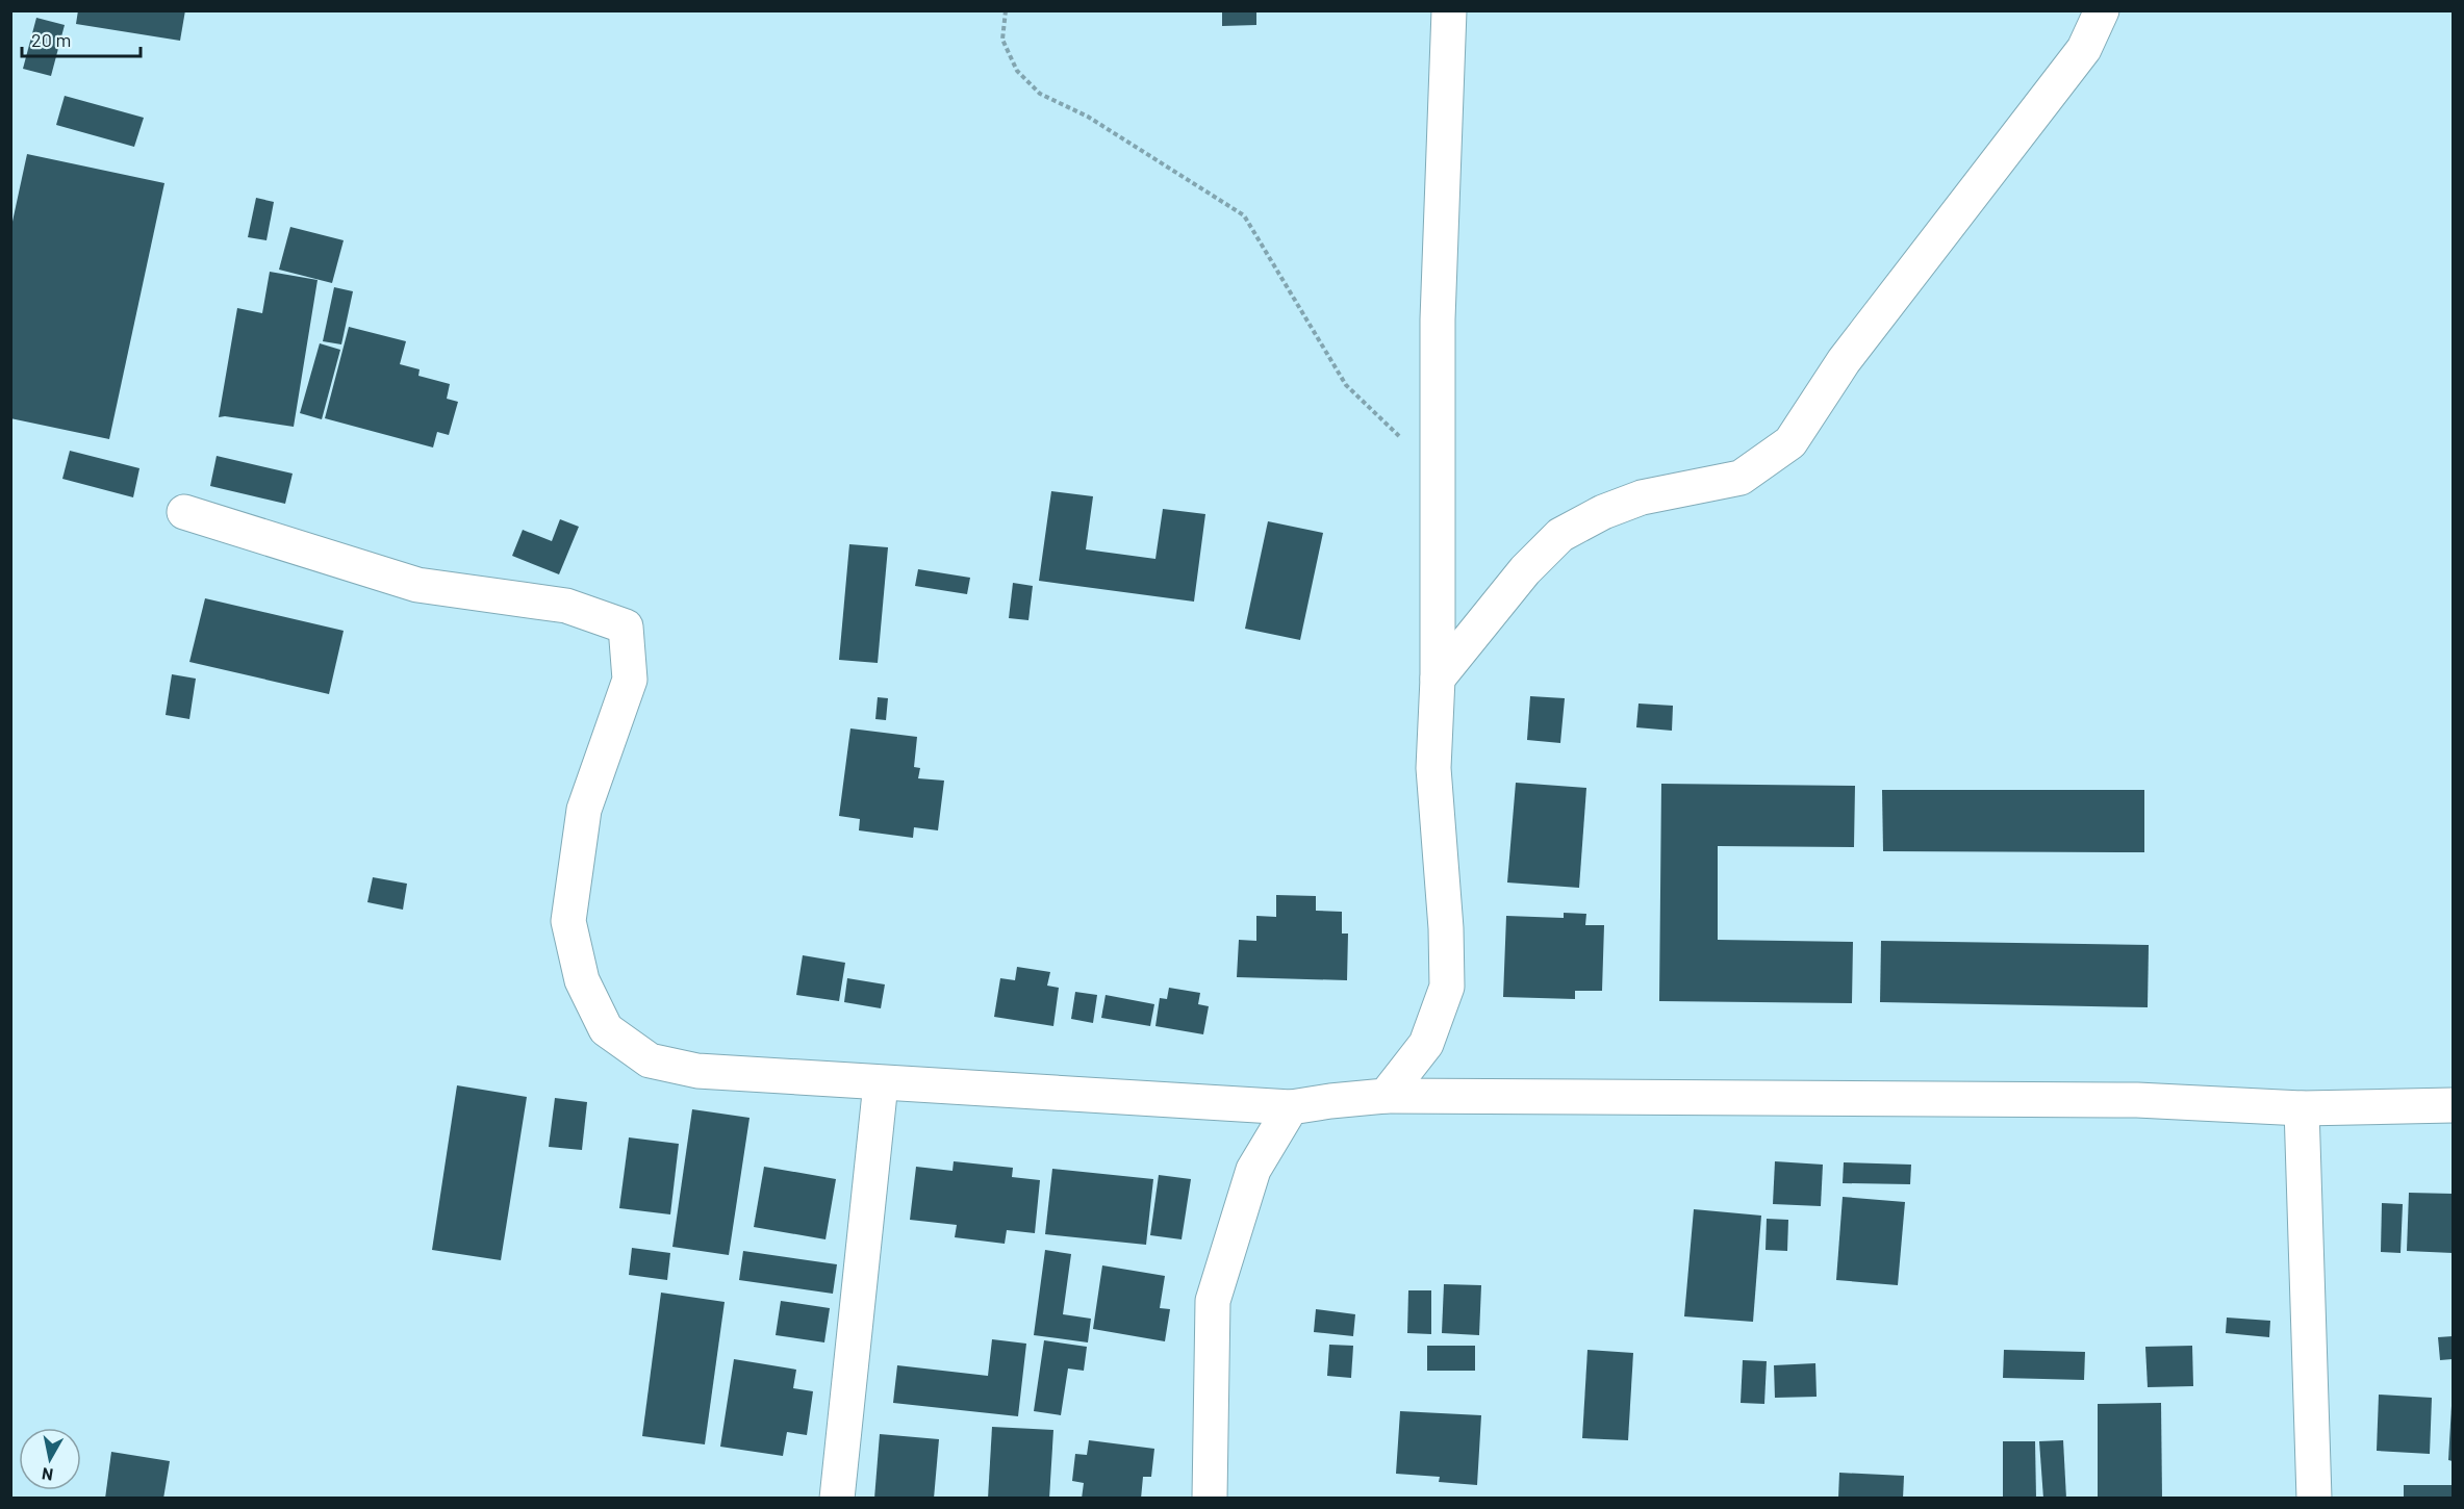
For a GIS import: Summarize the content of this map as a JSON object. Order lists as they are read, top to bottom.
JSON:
{
  "scale_bar": "20 m",
  "north": "bottom"
}
